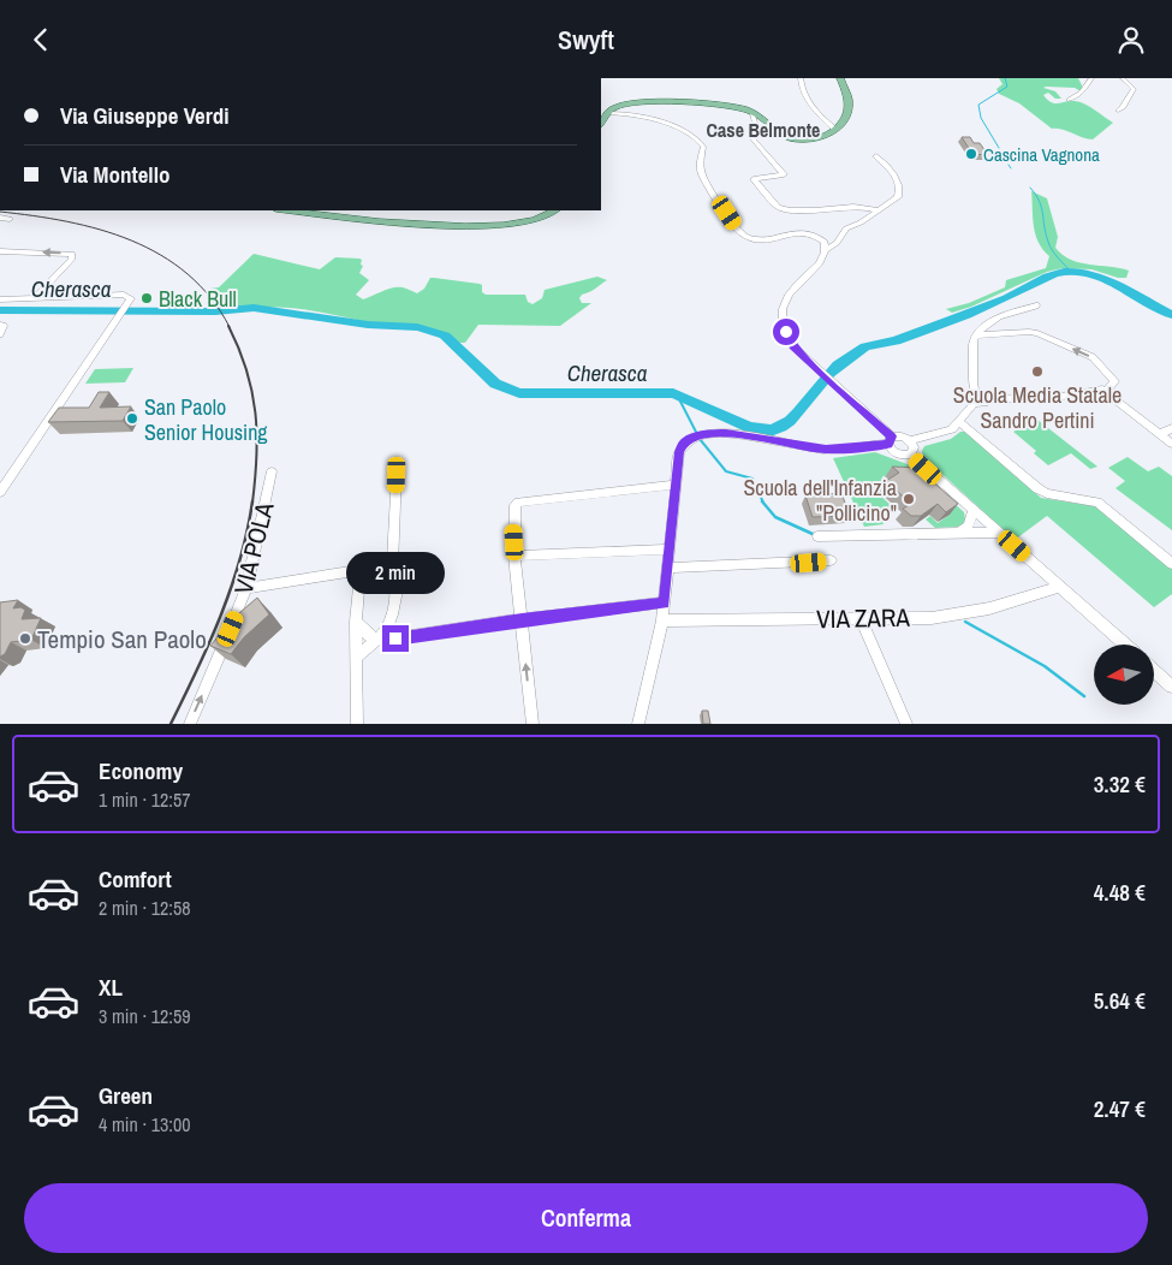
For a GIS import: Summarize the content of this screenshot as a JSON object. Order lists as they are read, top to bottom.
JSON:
{
  "streets": {
    "street": ["VIA POLA", "VIA ZARA"]
  },
  "one_way": ["VIA POLA"],
  "districts": ["Case Belmonte"],
  "water": ["Cherasca"],
  "places": [
    "Cascina Vagnona",
    "Black Bull",
    "Scuola Media Statale Sandro Pertini",
    "San Paolo Senior Housing",
    "Scuola dell'Infanzia \"Pollicino\"",
    "Tempio San Paolo"
  ],
  "north": "left",
  "page": {
    "header": "Swyft",
    "banner": ["Via Giuseppe Verdi", "Via Montello"],
    "bubble": "2 min",
    "list": [
      {
        "name": "Economy",
        "note": "1 min · 12:57",
        "value": "3.32 €"
      },
      {
        "name": "Comfort",
        "note": "2 min · 12:58",
        "value": "4.48 €"
      },
      {
        "name": "XL",
        "note": "3 min · 12:59",
        "value": "5.64 €"
      },
      {
        "name": "Green",
        "note": "4 min · 13:00",
        "value": "2.47 €"
      }
    ],
    "buttons": "Conferma"
  }
}
